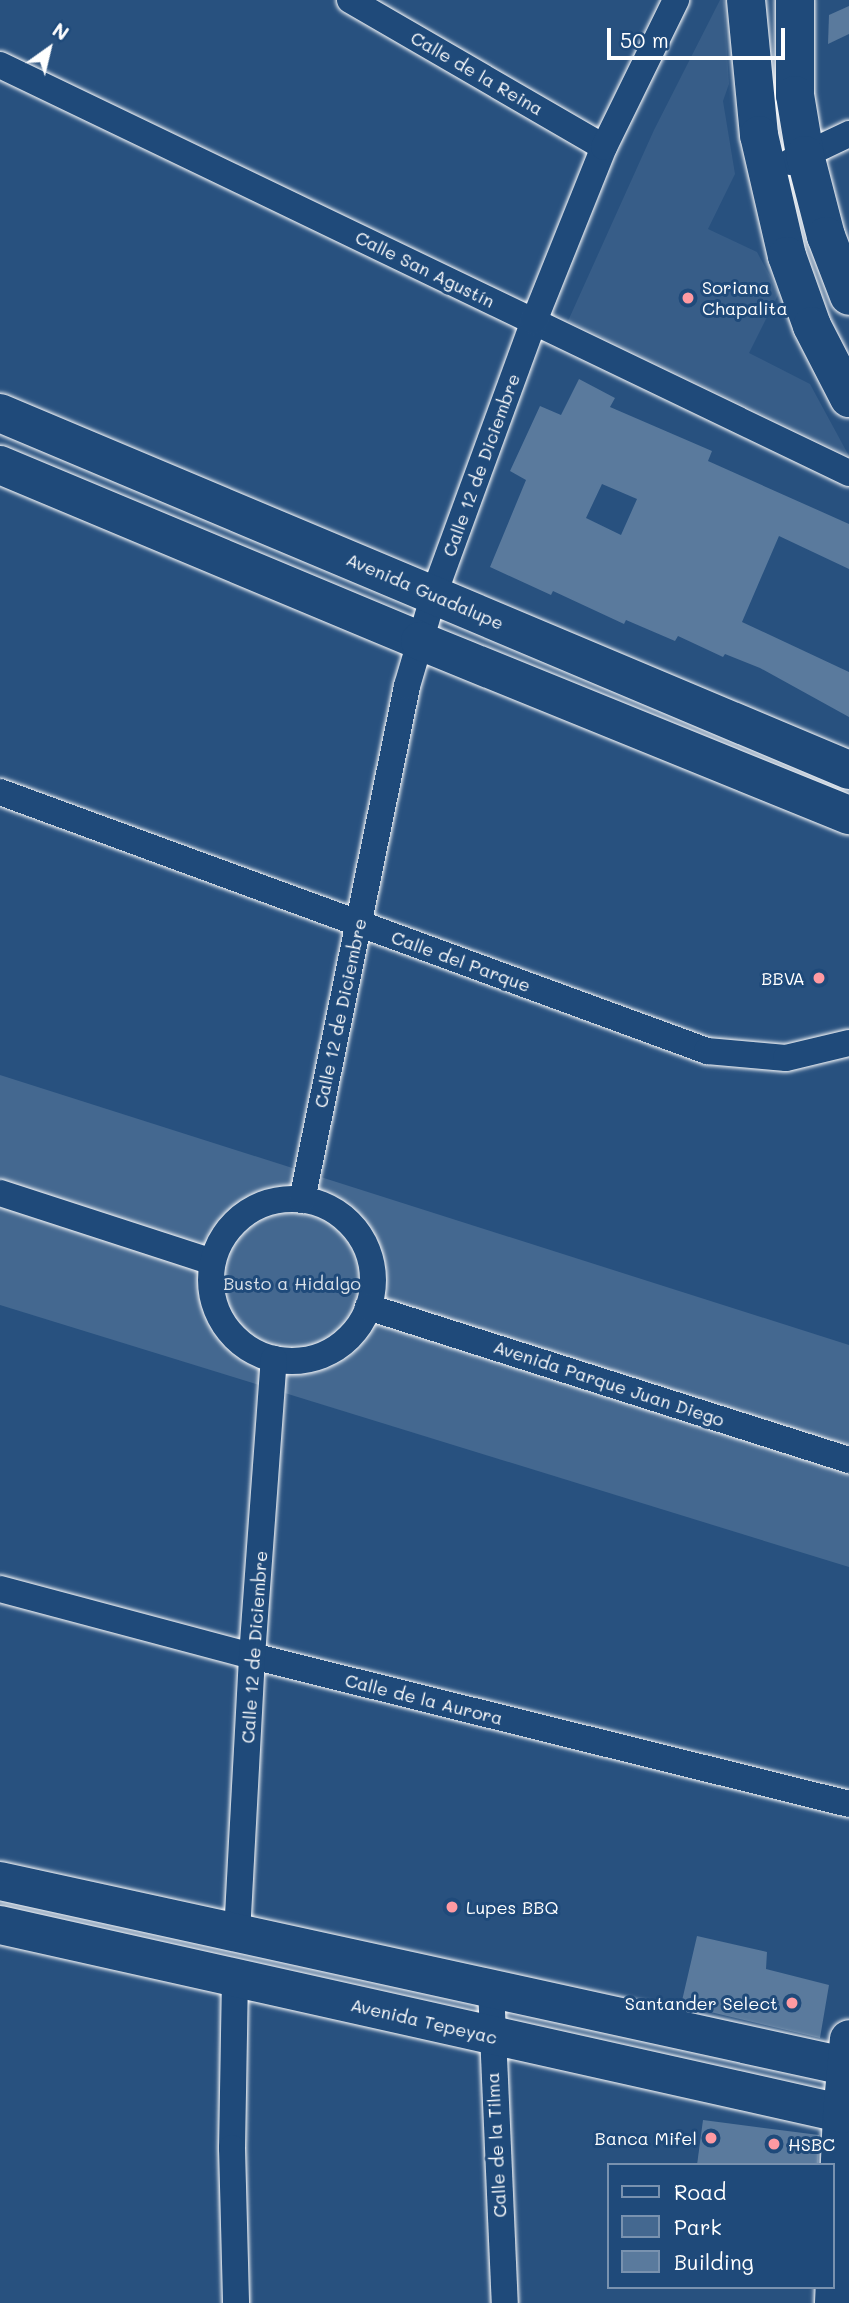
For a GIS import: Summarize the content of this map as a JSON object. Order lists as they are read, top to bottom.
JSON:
{
  "streets": {
    "street": [
      "Calle de la Reina",
      "Calle San Agustín",
      "Calle 12 de Diciembre",
      "Avenida Guadalupe",
      "Calle del Parque",
      "Avenida Parque Juan Diego",
      "Calle de la Aurora",
      "Avenida Tepeyac",
      "Calle de la Tilma"
    ]
  },
  "crossings": [
    ["Calle de la Reina", "Calle 12 de Diciembre"],
    ["Calle San Agustín", "Calle 12 de Diciembre"],
    ["Calle 12 de Diciembre", "Avenida Guadalupe"],
    ["Calle 12 de Diciembre", "Calle del Parque"],
    ["Calle 12 de Diciembre", "Avenida Parque Juan Diego"],
    ["Calle 12 de Diciembre", "Calle de la Aurora"],
    ["Calle 12 de Diciembre", "Avenida Tepeyac"],
    ["Avenida Tepeyac", "Calle de la Tilma"]
  ],
  "parks": ["Busto a Hidalgo"],
  "places": [
    "Soriana Chapalita",
    "BBVA",
    "Lupes BBQ",
    "Santander Select",
    "Banca Mifel",
    "HSBC"
  ],
  "legend": ["Road", "Park", "Building"],
  "scale_bar": "50 m",
  "north": "top right"
}
